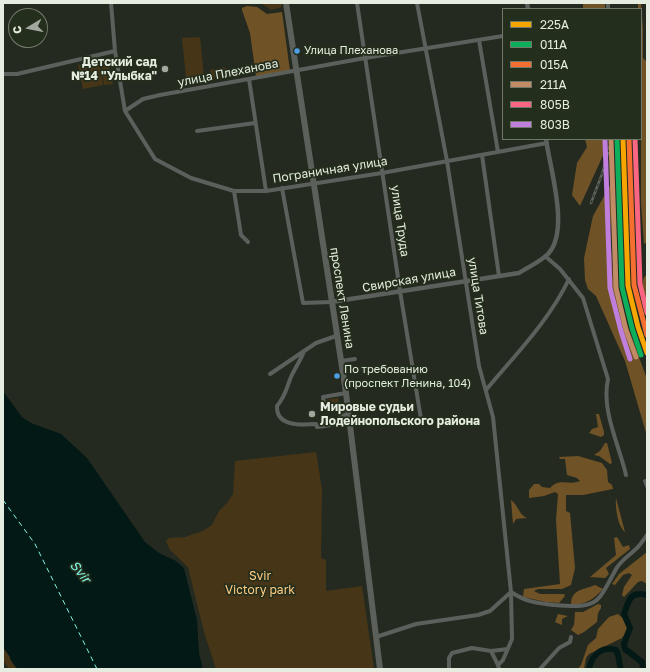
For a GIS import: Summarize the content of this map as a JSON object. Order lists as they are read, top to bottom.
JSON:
{
  "streets": {
    "main road": ["проспект Ленина"],
    "street": [
      "улица Плеханова",
      "Пограничная улица",
      "улица Труда",
      "Свирская улица",
      "улица Титова"
    ]
  },
  "crossings": [
    ["улица Плеханова", "Пограничная улица"],
    ["улица Плеханова", "улица Труда"],
    ["улица Плеханова", "улица Титова"],
    ["улица Плеханова", "проспект Ленина"],
    ["Пограничная улица", "улица Труда"],
    ["Пограничная улица", "Свирская улица"],
    ["Пограничная улица", "улица Титова"],
    ["Пограничная улица", "проспект Ленина"],
    ["улица Труда", "Свирская улица"],
    ["Свирская улица", "улица Титова"],
    ["Свирская улица", "проспект Ленина"]
  ],
  "water": ["Svir"],
  "parks": ["Svir Victory park"],
  "places": [
    "Улица Плеханова",
    "Детский сад №14 \"Улыбка\"",
    "По требованию (проспект Ленина, 104)",
    "Мировые судьи Лодейнопольского района"
  ],
  "lines": [
    "transit line 225А",
    "transit line 011А",
    "transit line 015А",
    "transit line 211А",
    "transit line 805В",
    "transit line 803В"
  ],
  "legend": [
    "225А",
    "011А",
    "015А",
    "211А",
    "805В",
    "803В"
  ],
  "north": "left"
}
